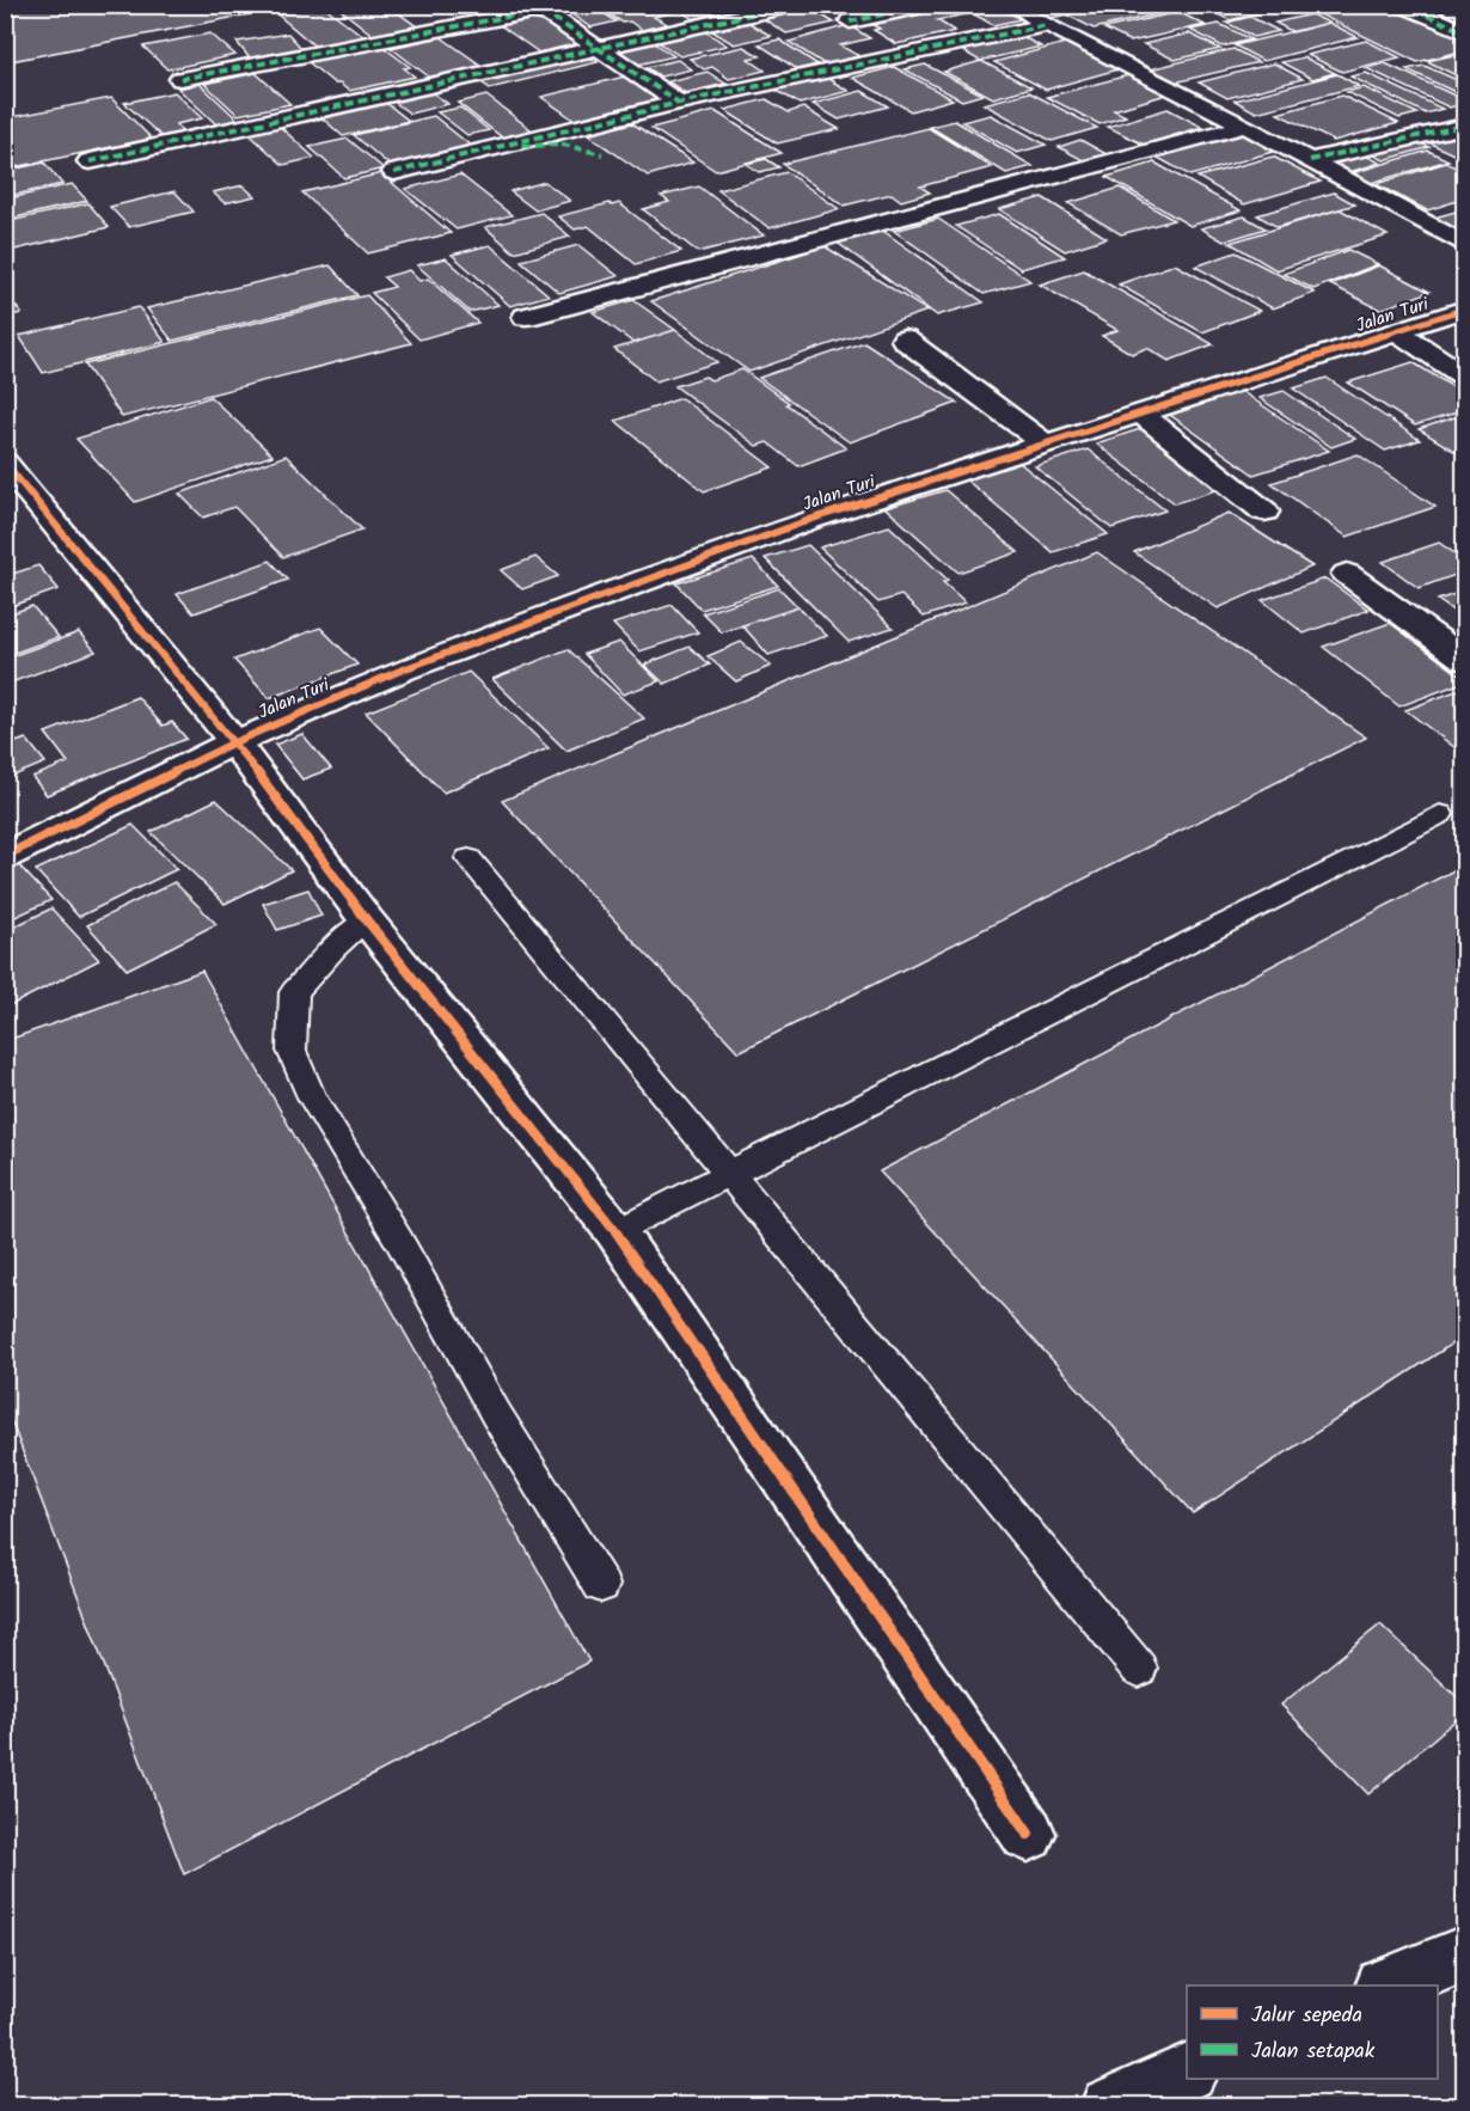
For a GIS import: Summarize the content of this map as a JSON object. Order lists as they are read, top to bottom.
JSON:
{
  "streets": {
    "main road": ["Jalan Turi"]
  },
  "legend": ["Jalur sepeda", "Jalan setapak"]
}
